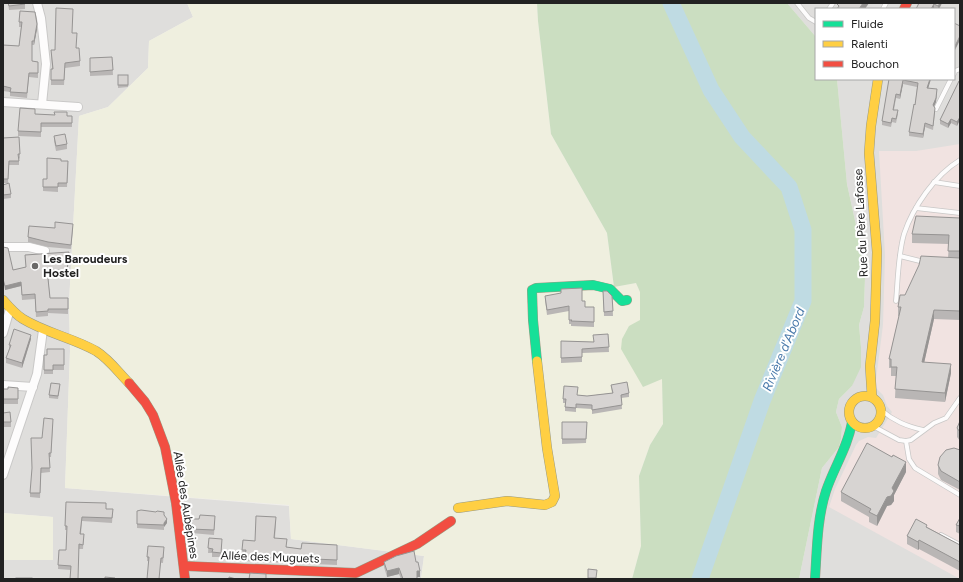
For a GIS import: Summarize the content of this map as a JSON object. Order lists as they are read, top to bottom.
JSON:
{
  "streets": {
    "street": ["Rue du Père Lafosse", "Allée des Aubépines", "Allée des Muguets"]
  },
  "crossings": [
    ["Allée des Aubépines", "Allée des Muguets"]
  ],
  "water": ["Rivière d'Abord"],
  "places": ["Les Baroudeurs Hostel"],
  "legend": ["Fluide", "Ralenti", "Bouchon"]
}
